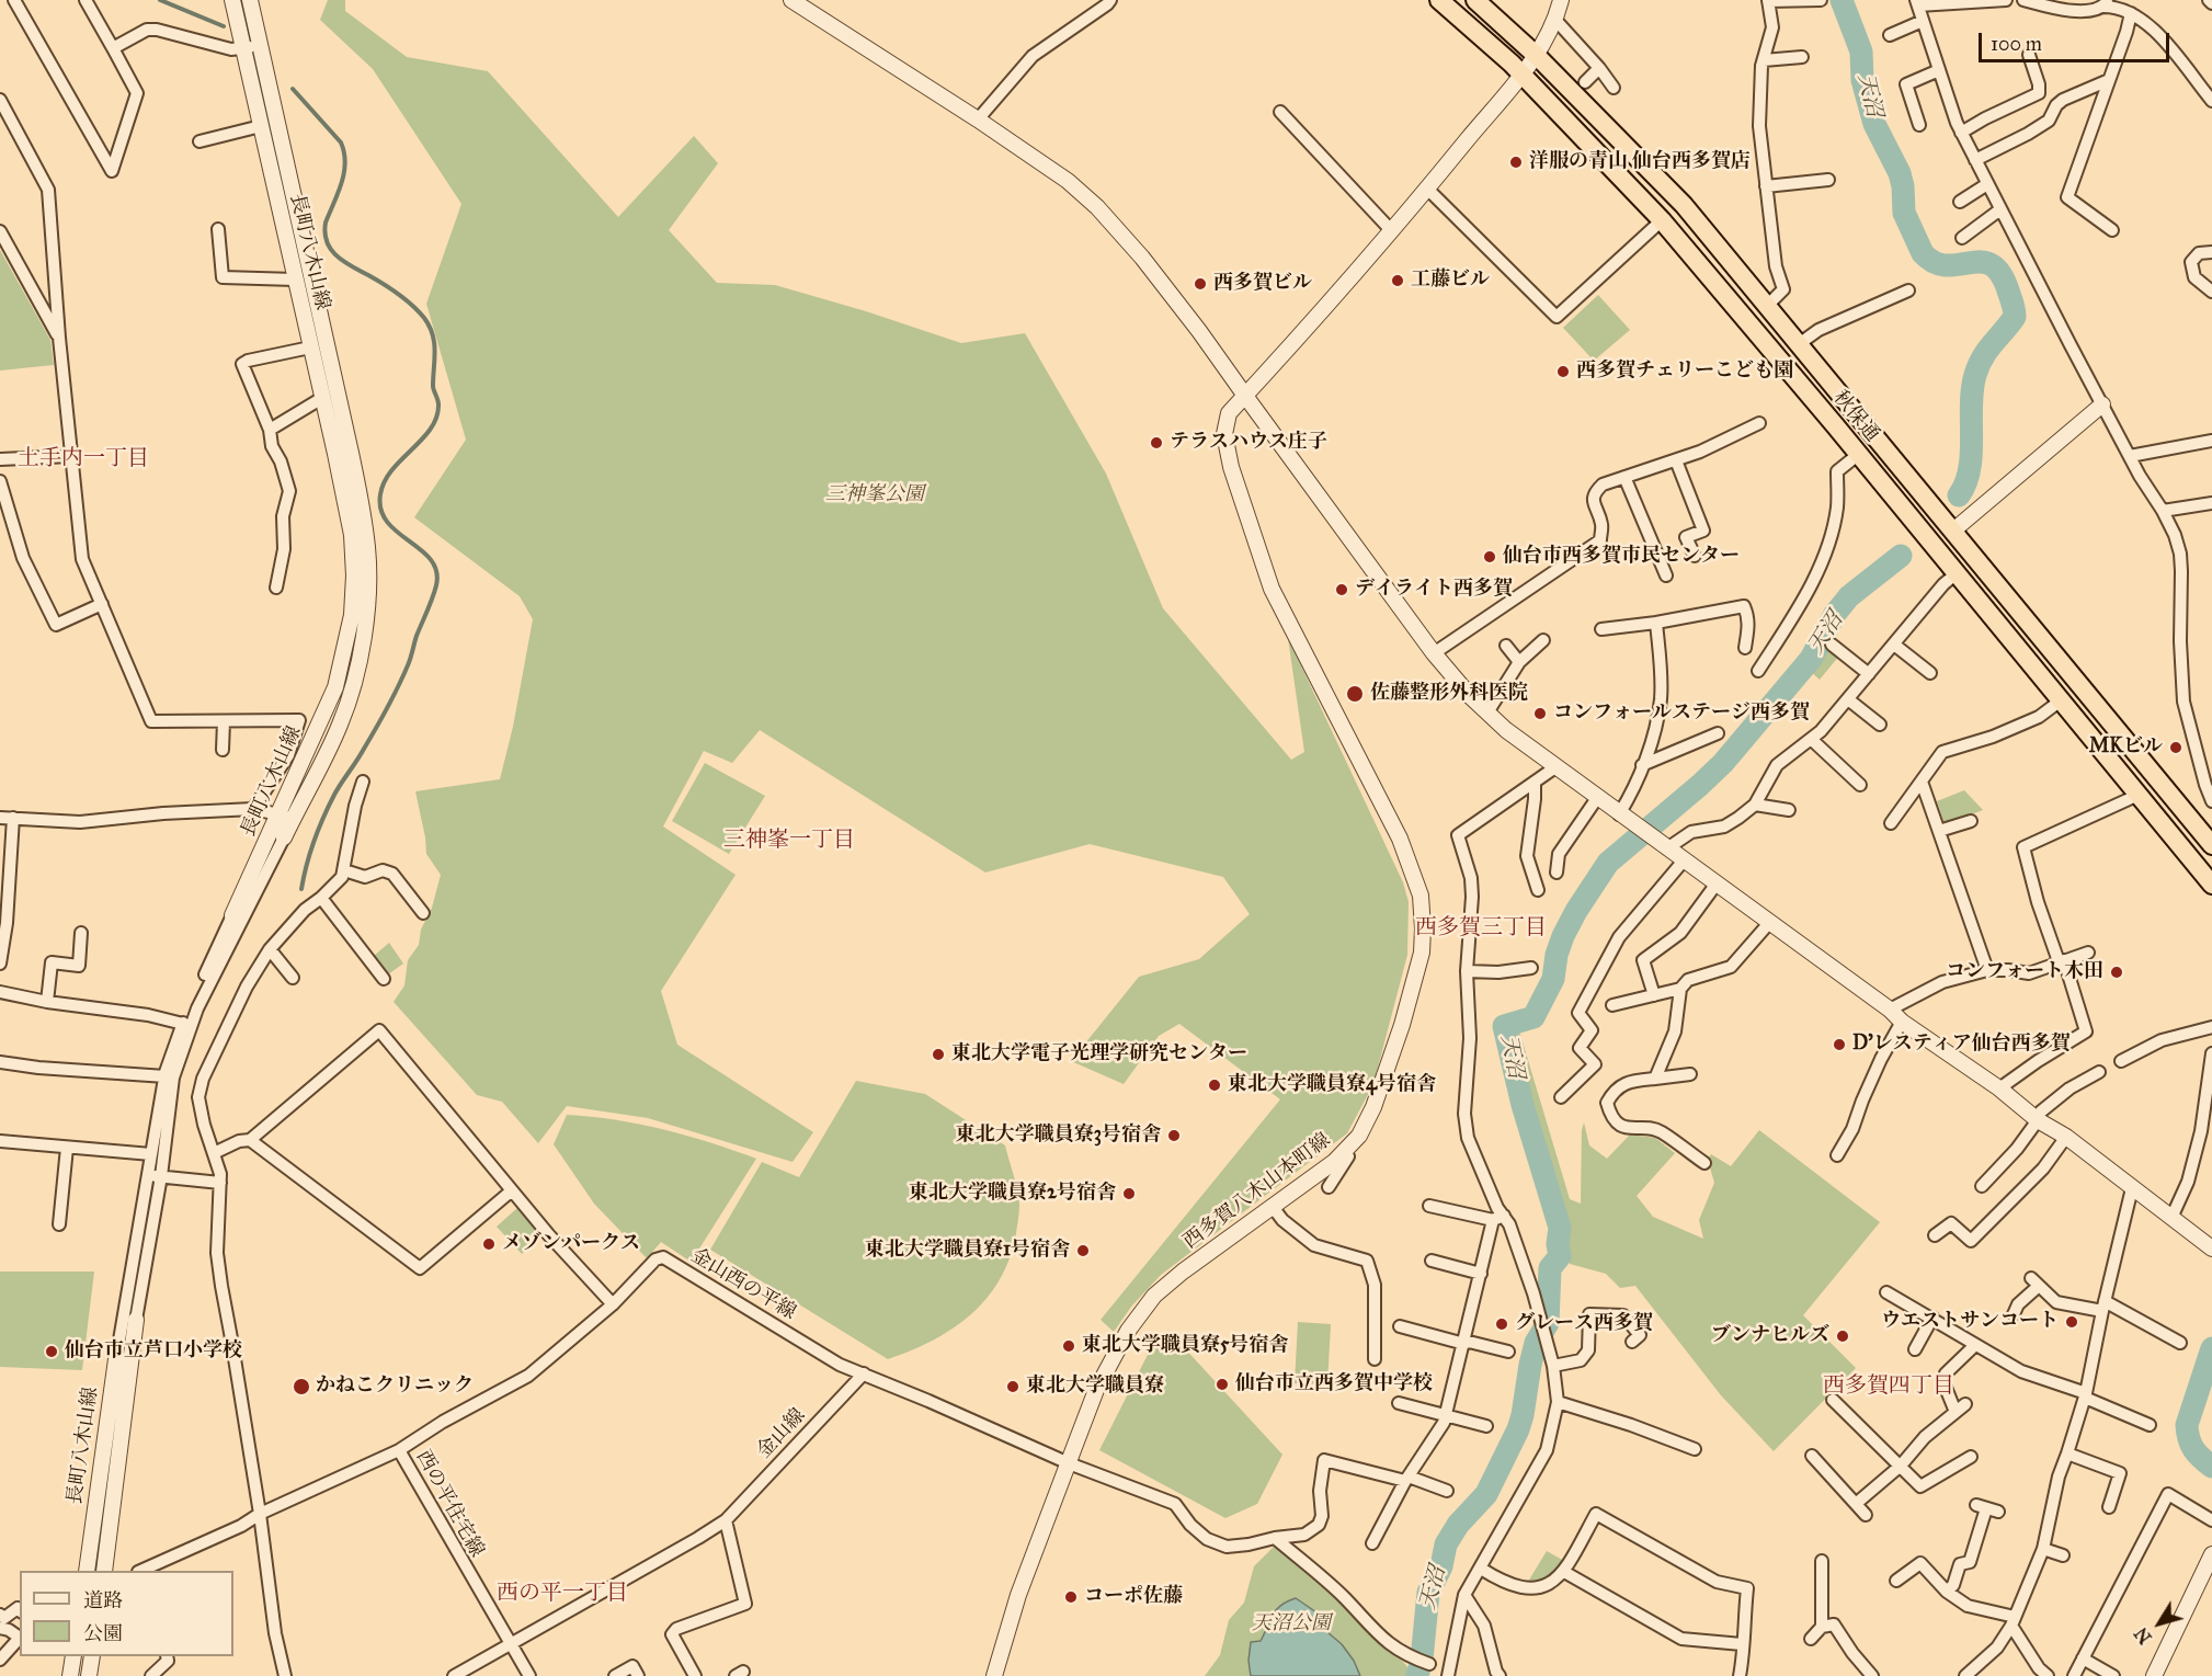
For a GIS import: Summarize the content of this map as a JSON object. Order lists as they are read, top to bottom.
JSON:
{
  "streets": {
    "highway": ["秋保通"],
    "street": [
      "長町八木山線",
      "西多賀八木山本町線",
      "金山西の平線",
      "金山線",
      "西の平住宅線"
    ]
  },
  "crossings": [
    ["秋保通", "西多賀八木山本町線"],
    ["西多賀八木山本町線", "金山西の平線"],
    ["金山西の平線", "金山線"],
    ["金山西の平線", "西の平住宅線"],
    ["金山線", "西の平住宅線"]
  ],
  "districts": [
    "土手内一丁目",
    "三神峯一丁目",
    "西多賀三丁目",
    "西多賀四丁目",
    "西の平一丁目"
  ],
  "water": ["天沼"],
  "parks": ["三神峯公園", "天沼公園"],
  "places": [
    "洋服の青山 仙台西多賀店",
    "工藤ビル",
    "西多賀ビル",
    "西多賀チェリーこども園",
    "テラスハウス庄子",
    "仙台市西多賀市民センター",
    "デイライト西多賀",
    "佐藤整形外科医院",
    "コンフォールステージ西多賀",
    "MKビル",
    "コンフォート木田",
    "D'レスティア仙台西多賀",
    "東北大学電子光理学研究センター",
    "東北大学職員寮4号宿舎",
    "東北大学職員寮3号宿舎",
    "東北大学職員寮2号宿舎",
    "メゾンパークス",
    "東北大学職員寮1号宿舎",
    "ウエストサンコート",
    "グレース西多賀",
    "ブンナヒルズ",
    "東北大学職員寮5号宿舎",
    "仙台市立芦口小学校",
    "仙台市立西多賀中学校",
    "かねこクリニック",
    "東北大学職員寮",
    "コーポ佐藤"
  ],
  "legend": ["道路", "公園"],
  "scale_bar": "100 m",
  "north": "bottom left"
}
